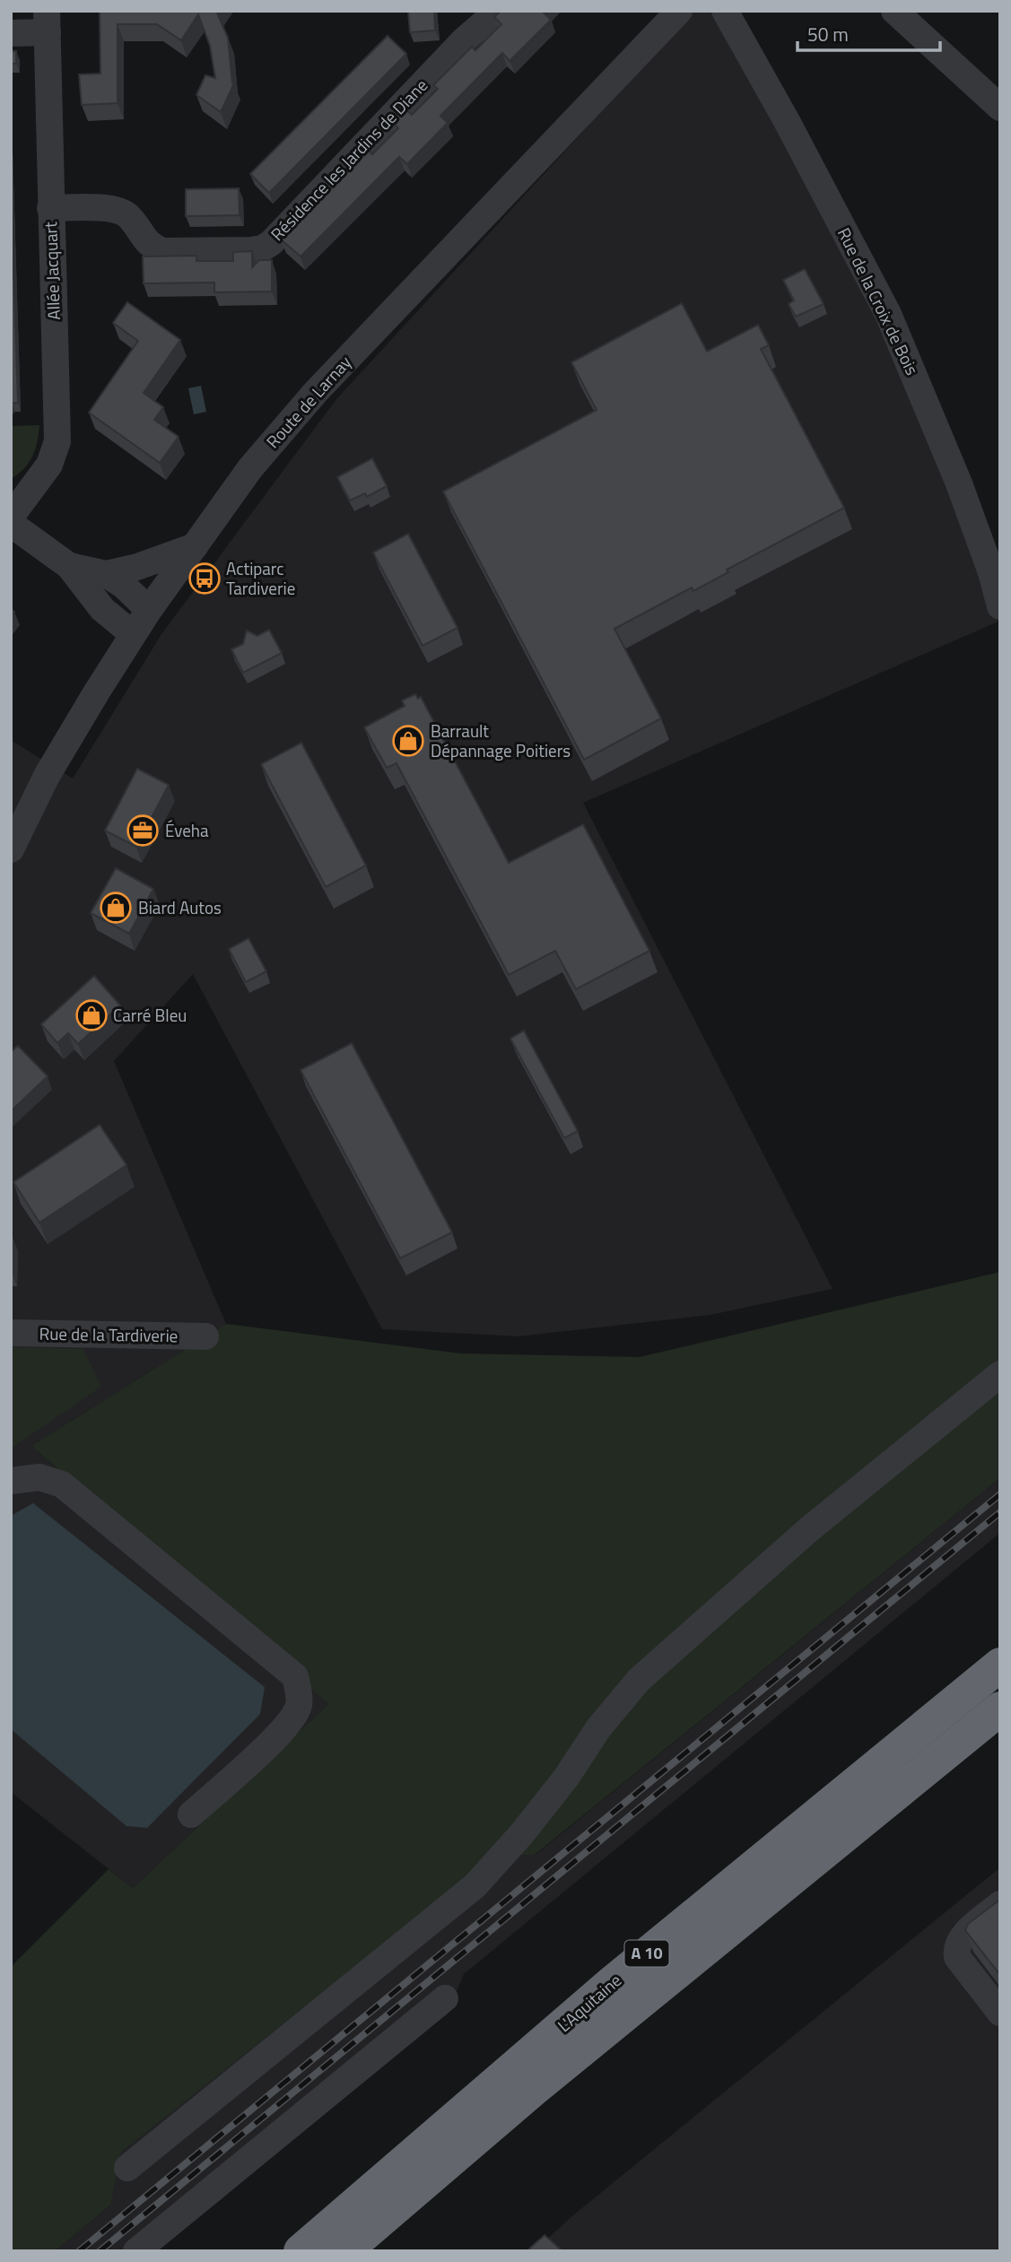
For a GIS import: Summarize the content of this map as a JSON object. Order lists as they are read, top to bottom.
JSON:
{
  "streets": {
    "highway": ["A 10", "L'Aquitaine"],
    "street": [
      "Résidence les Jardins de Diane",
      "Allée Jacquart",
      "Rue de la Croix de Bois",
      "Route de Larnay",
      "Rue de la Tardiverie"
    ]
  },
  "crossings": [
    ["Résidence les Jardins de Diane", "Allée Jacquart"]
  ],
  "places": {
    "bus stop": ["Actiparc Tardiverie"],
    "shop": ["Barrault Dépannage Poitiers", "Biard Autos", "Carré Bleu"],
    "office": ["Éveha"]
  },
  "scale_bar": "50 m"
}
